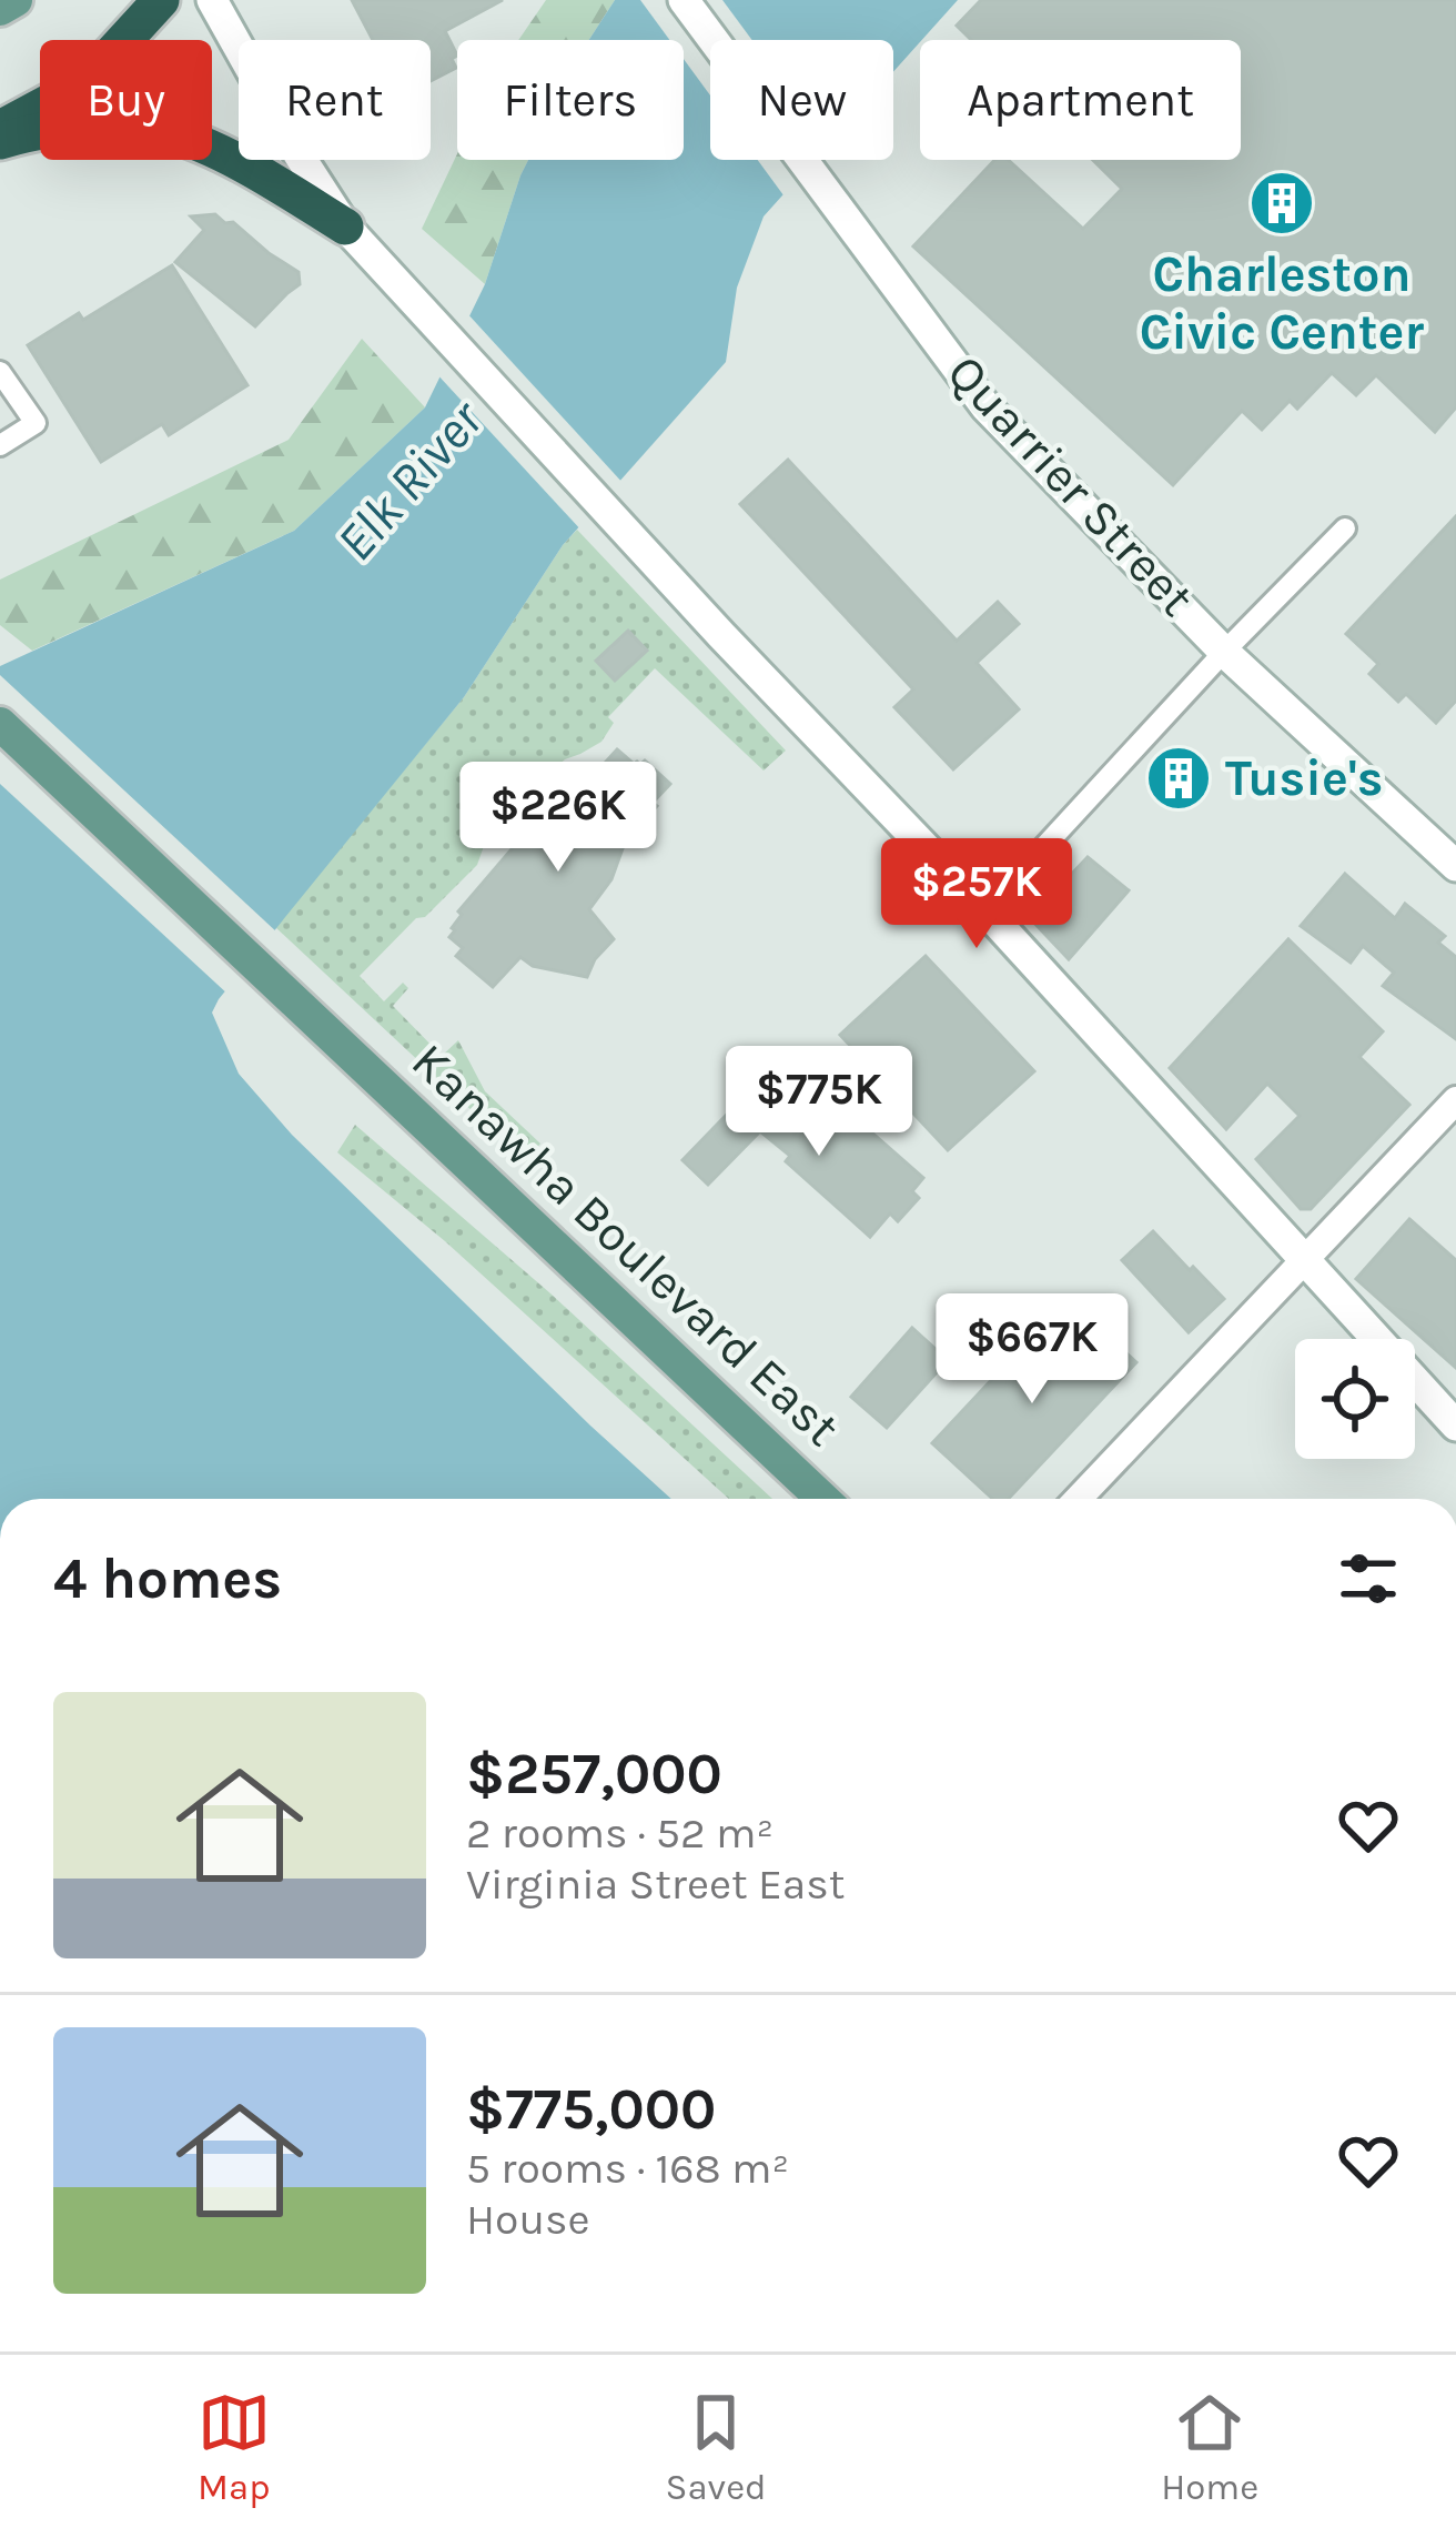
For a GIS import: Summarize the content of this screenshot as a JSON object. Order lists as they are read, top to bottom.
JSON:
{
  "streets": {
    "main road": ["Quarrier Street", "Kanawha Boulevard East"]
  },
  "water": ["Elk River"],
  "places": {
    "building": ["Charleston Civic Center", "Tusie's"]
  },
  "page": {
    "chip": [
      "Buy",
      "Rent",
      "Filters",
      "New",
      "Apartment"
    ],
    "price": [
      "$226K",
      "$257K",
      "$775K",
      "$667K"
    ],
    "heading": "4 homes",
    "list": [
      {
        "name": "$257,000",
        "note": "2 rooms · 52 m² · Virginia Street East"
      },
      {
        "name": "$775,000",
        "note": "5 rooms · 168 m² · House"
      }
    ],
    "tabs": ["Map", "Saved", "Home"]
  }
}
